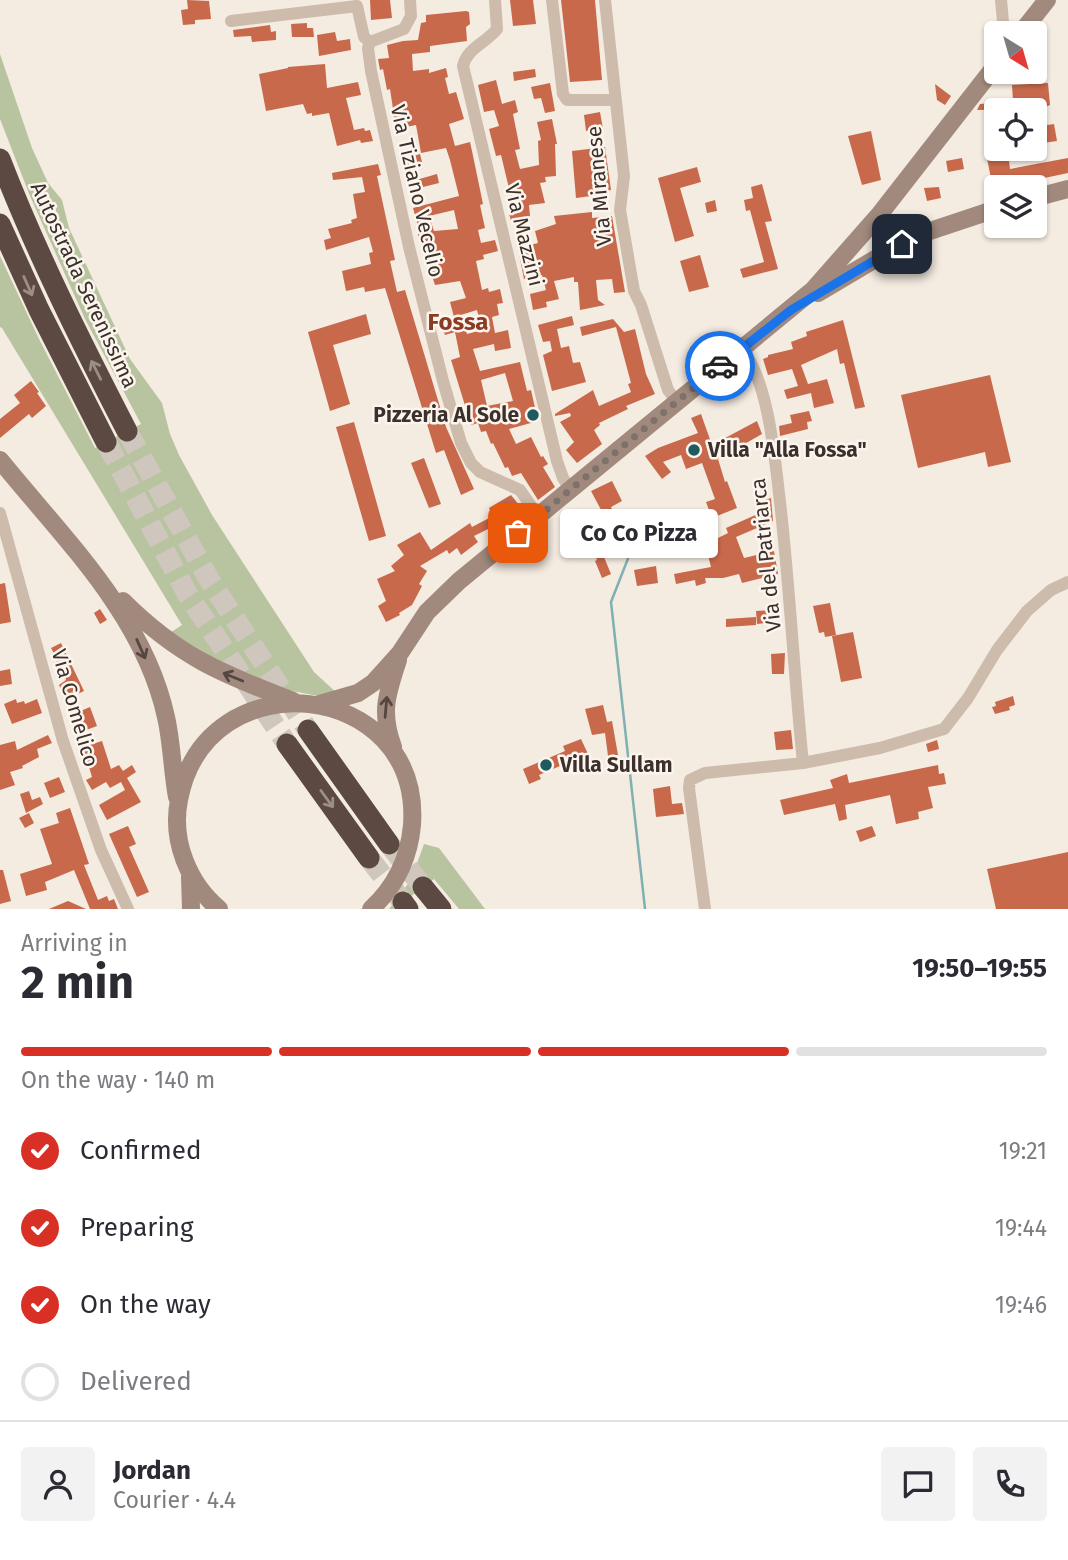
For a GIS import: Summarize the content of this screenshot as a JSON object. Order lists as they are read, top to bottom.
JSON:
{
  "streets": {
    "highway": ["Autostrada Serenissima"],
    "street": [
      "Via Miranese",
      "Via Tiziano Vecelio",
      "Via Mazzini",
      "Via del Patriarca",
      "Via Comelico"
    ]
  },
  "districts": ["Fossa"],
  "places": [
    "Pizzeria Al Sole",
    "Villa \"Alla Fossa\"",
    "Co Co Pizza",
    "Villa Sullam"
  ],
  "north": "bottom right",
  "page": {
    "bubble": "Co Co Pizza",
    "heading": ["2 min", "Arriving in", "19:50–19:55"],
    "panel": ["Jordan", "Courier · 4.4"],
    "bar": "On the way · 140 m",
    "list": [
      ["Confirmed", "19:21"],
      ["Preparing", "19:44"],
      ["On the way", "19:46"],
      "Delivered"
    ]
  }
}
